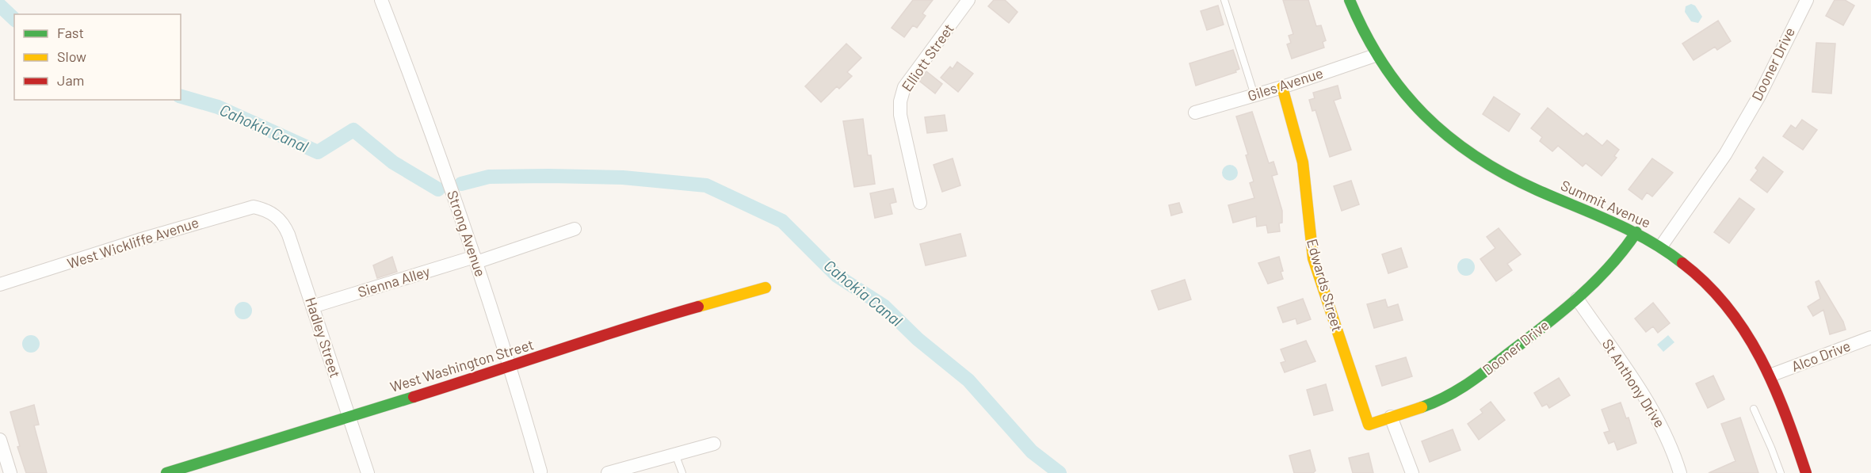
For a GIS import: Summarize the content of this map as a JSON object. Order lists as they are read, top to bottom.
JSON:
{
  "streets": {
    "street": [
      "Elliott Street",
      "Dooner Drive",
      "Giles Avenue",
      "Summit Avenue",
      "Strong Avenue",
      "West Wickliffe Avenue",
      "Sienna Alley",
      "Edwards Street",
      "Hadley Street",
      "Alco Drive",
      "West Washington Street",
      "St Anthony Drive"
    ]
  },
  "crossings": [
    ["Dooner Drive", "Summit Avenue"],
    ["Dooner Drive", "Edwards Street"],
    ["Dooner Drive", "St Anthony Drive"],
    ["Giles Avenue", "Summit Avenue"],
    ["Giles Avenue", "Edwards Street"],
    ["Summit Avenue", "Alco Drive"],
    ["Strong Avenue", "Sienna Alley"],
    ["Strong Avenue", "West Washington Street"],
    ["West Wickliffe Avenue", "Hadley Street"],
    ["Sienna Alley", "Hadley Street"],
    ["Hadley Street", "West Washington Street"]
  ],
  "water": ["Cahokia Canal"],
  "legend": ["Fast", "Slow", "Jam"]
}
